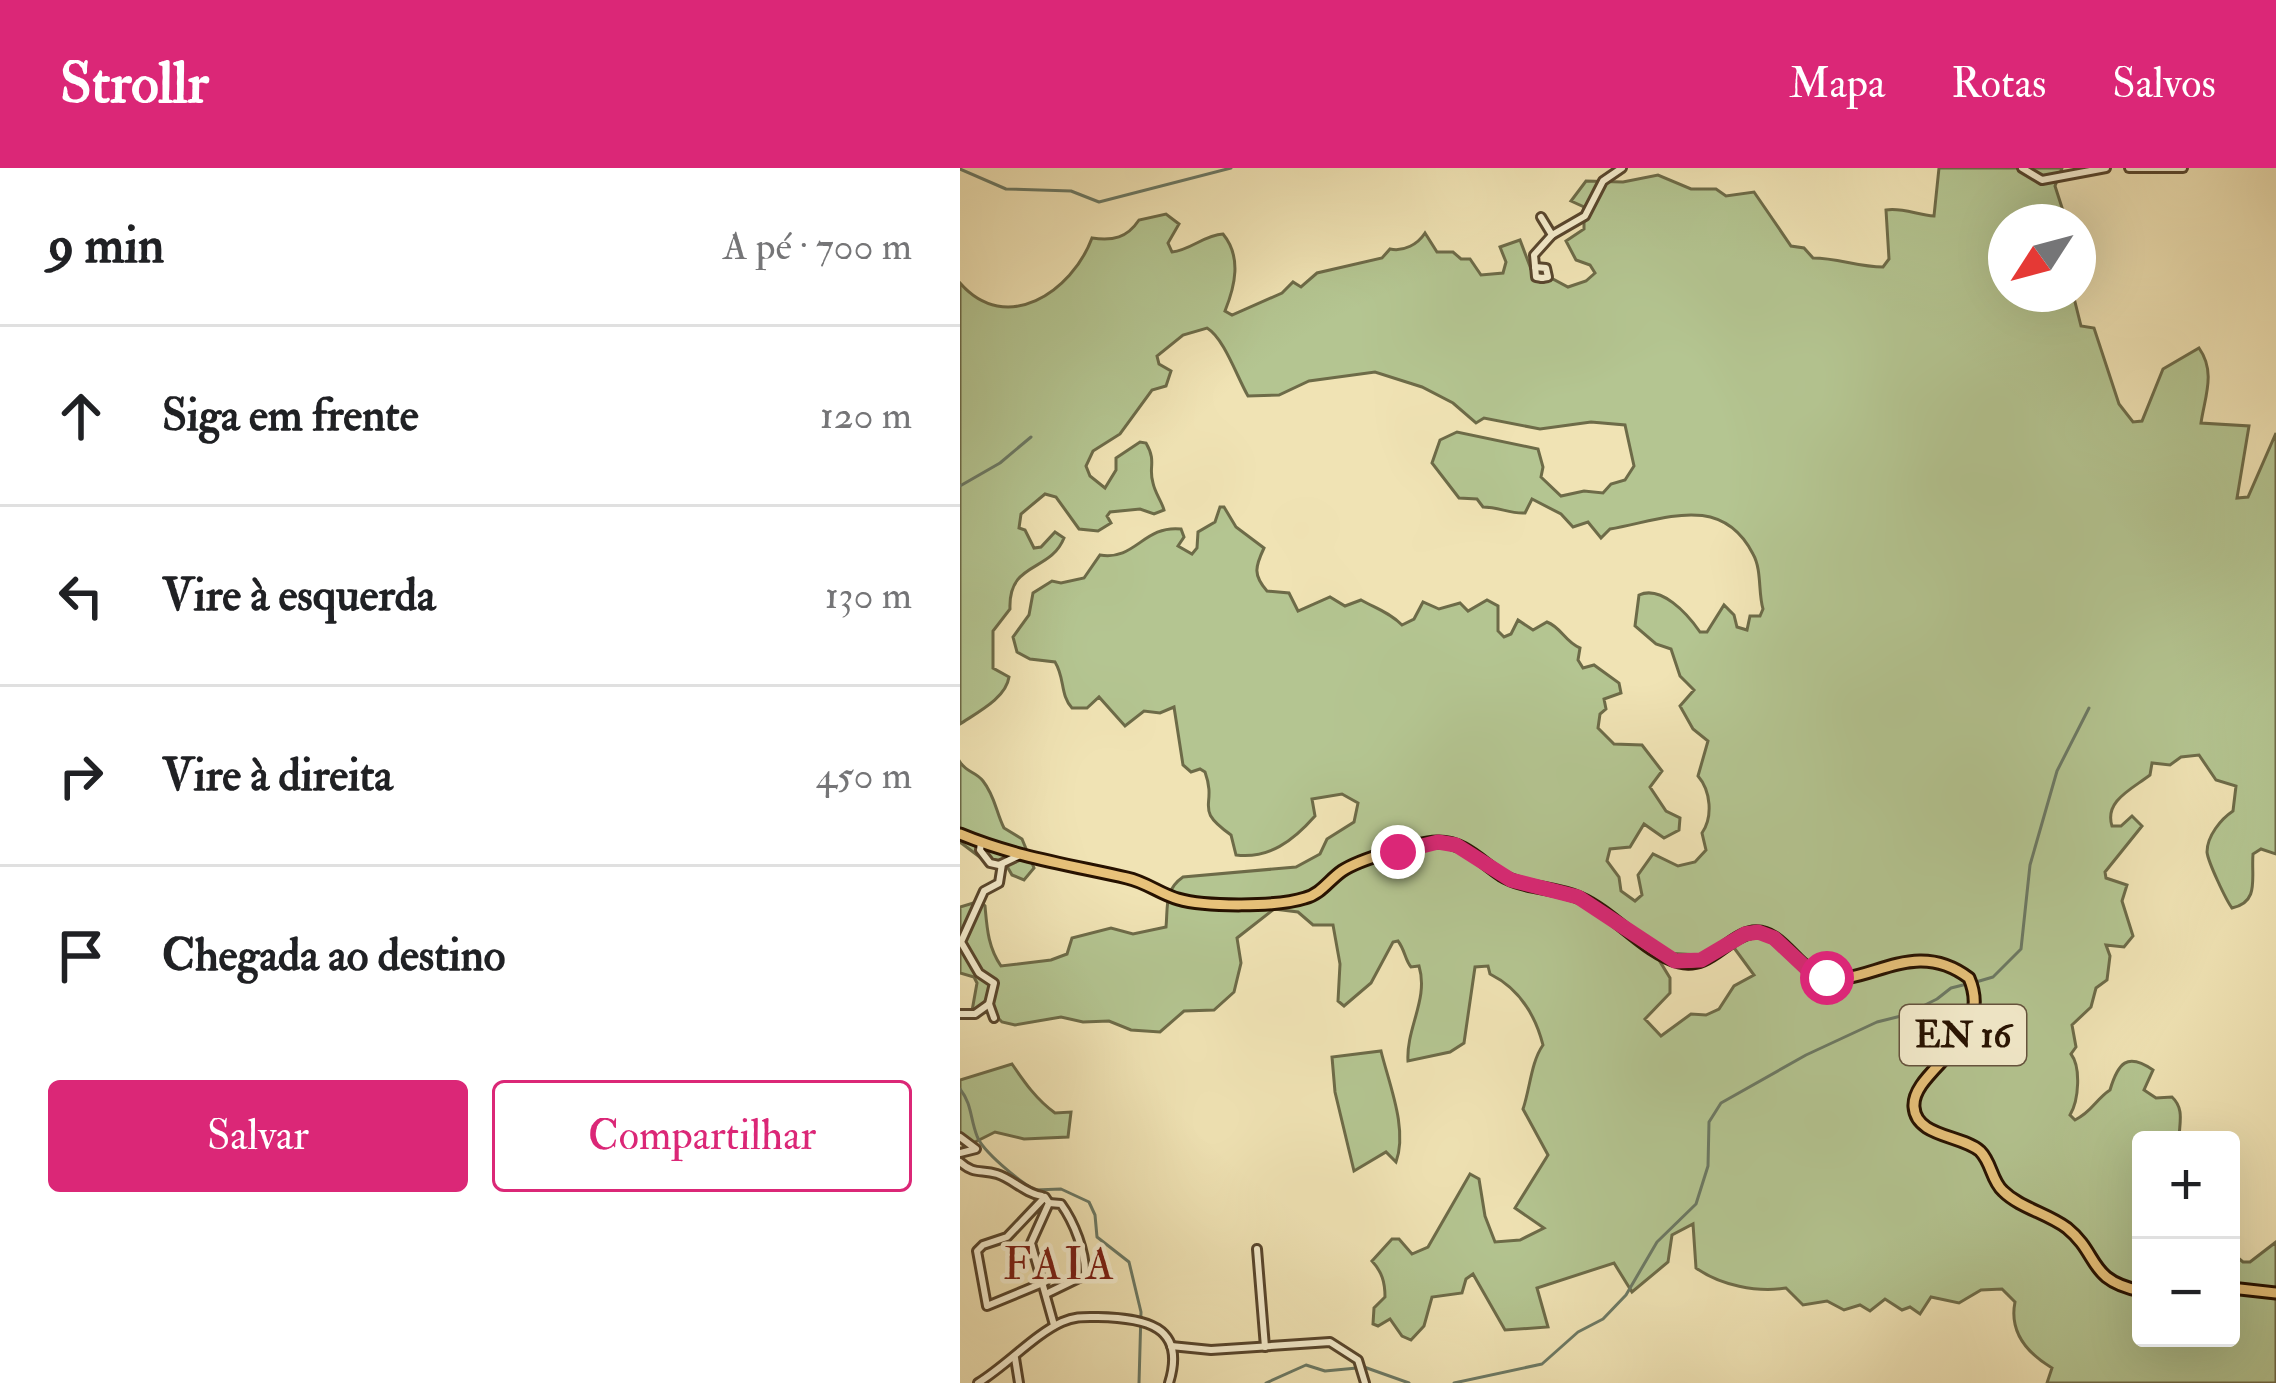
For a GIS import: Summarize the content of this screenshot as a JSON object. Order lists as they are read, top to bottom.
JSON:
{
  "streets": {
    "main road": ["EN 16"]
  },
  "districts": ["FAIA"],
  "north": "bottom left",
  "page": {
    "header": "Strollr",
    "nav": ["Mapa", "Rotas", "Salvos"],
    "heading": ["9 min", "A pé · 700 m"],
    "list": [
      ["Siga em frente", "120 m"],
      ["Vire à esquerda", "130 m"],
      ["Vire à direita", "450 m"],
      "Chegada ao destino"
    ],
    "buttons": ["Salvar", "Compartilhar"],
    "map_buttons": ["+", "−"]
  }
}
